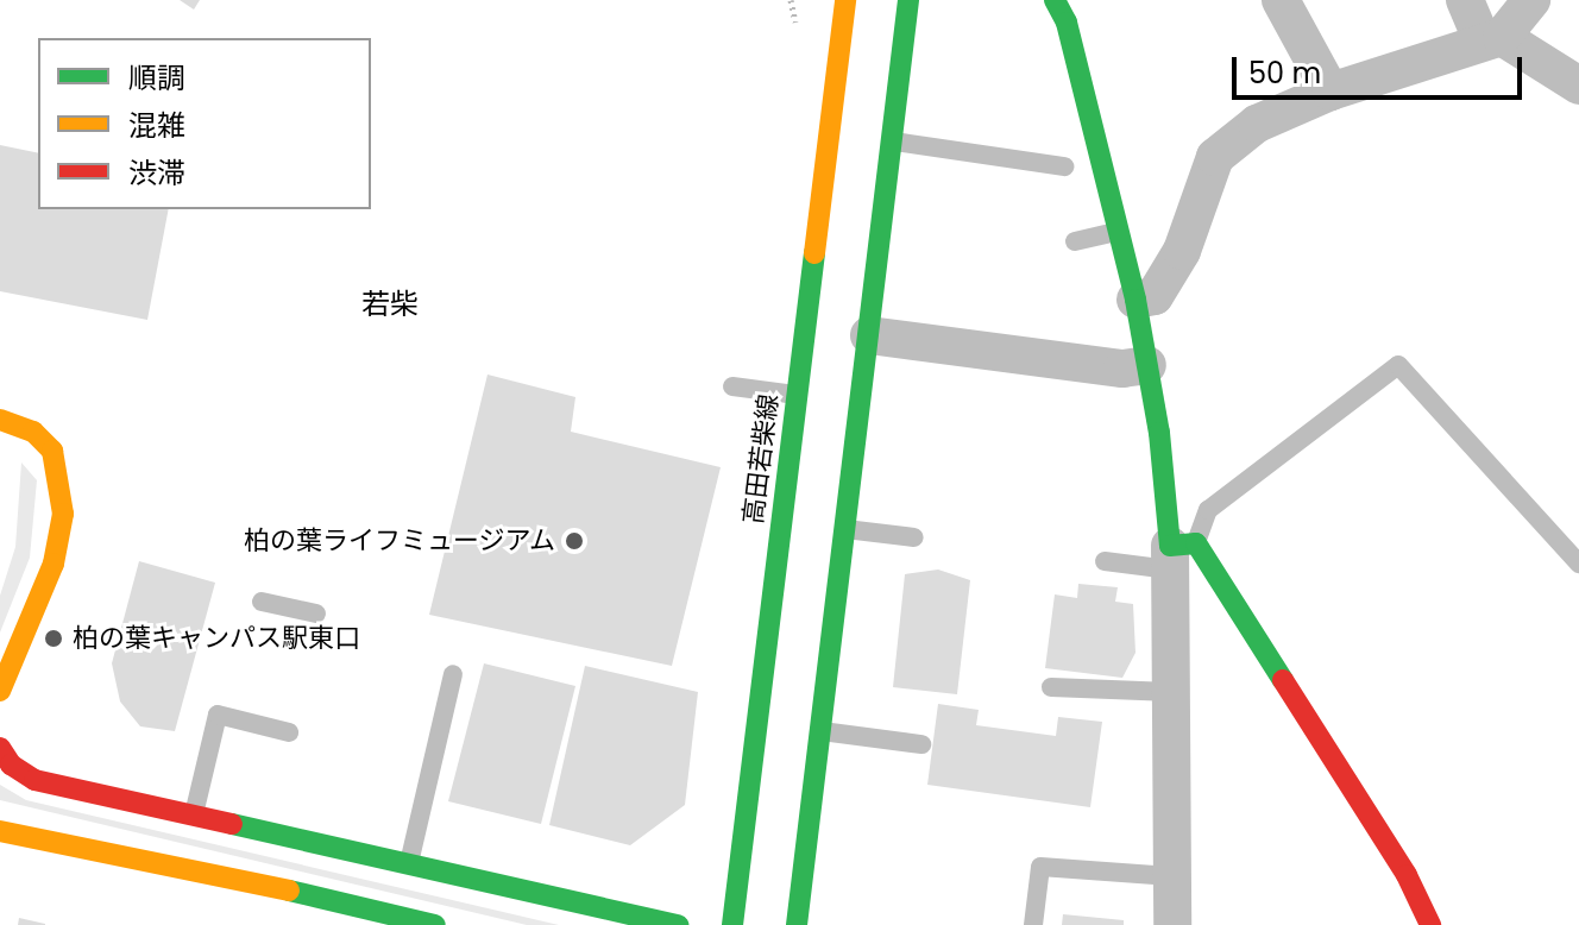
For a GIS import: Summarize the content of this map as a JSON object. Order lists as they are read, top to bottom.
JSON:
{
  "streets": {
    "street": ["高田若柴線"]
  },
  "districts": ["若柴"],
  "places": ["柏の葉ライフミュージアム", "柏の葉キャンパス駅東口"],
  "legend": ["順調", "混雑", "渋滞"],
  "scale_bar": "50 m"
}
